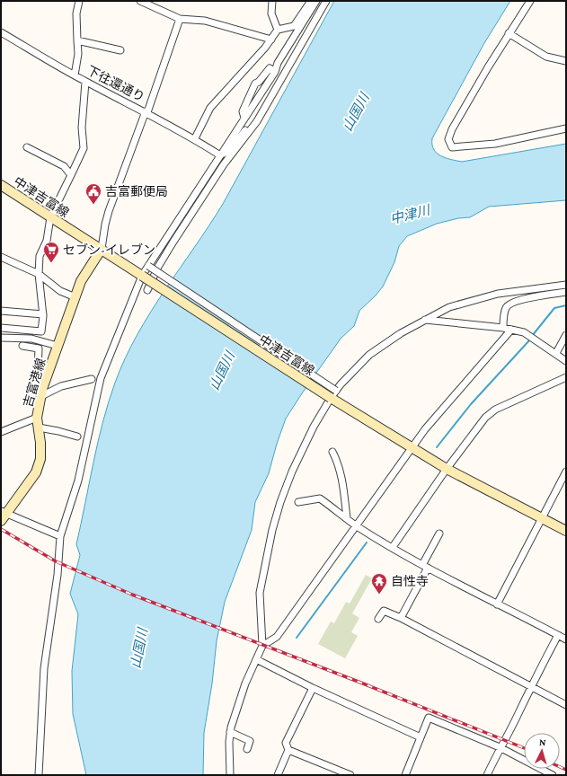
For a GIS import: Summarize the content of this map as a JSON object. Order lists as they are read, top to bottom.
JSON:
{
  "streets": {
    "main road": ["中津吉富線", "吉富港線"],
    "street": ["下往還通り"]
  },
  "crossings": [
    ["中津吉富線", "吉富港線"]
  ],
  "water": ["山国川", "中津川"],
  "places": {
    "public building": ["吉富郵便局"],
    "supermarket": ["セブン-イレブン"],
    "temple": ["自性寺"]
  },
  "north": "top"
}
